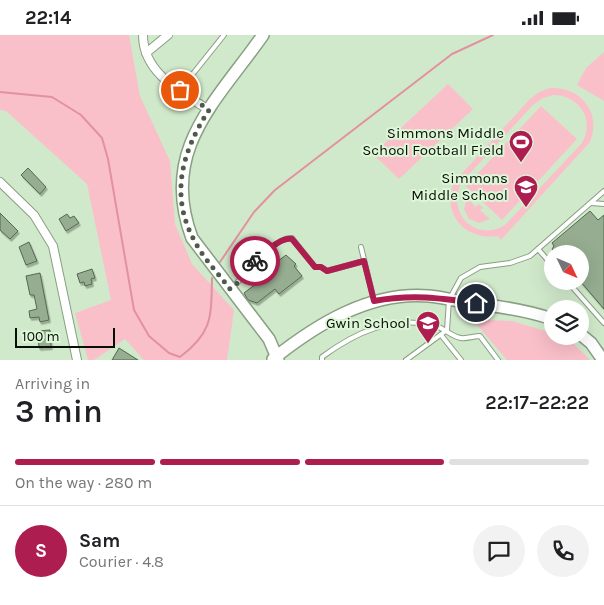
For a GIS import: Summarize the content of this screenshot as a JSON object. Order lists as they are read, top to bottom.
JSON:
{
  "places": {
    "sports": ["Simmons Middle School Football Field"],
    "school or university": ["Simmons Middle School", "Gwin School"]
  },
  "scale_bar": "100 m",
  "north": "bottom right",
  "page": {
    "status": "22:14",
    "scale": "100 m",
    "heading": ["3 min", "Arriving in", "22:17–22:22"],
    "panel": ["Sam", "Courier · 4.8"],
    "bar": "On the way · 280 m",
    "round": "S"
  }
}
